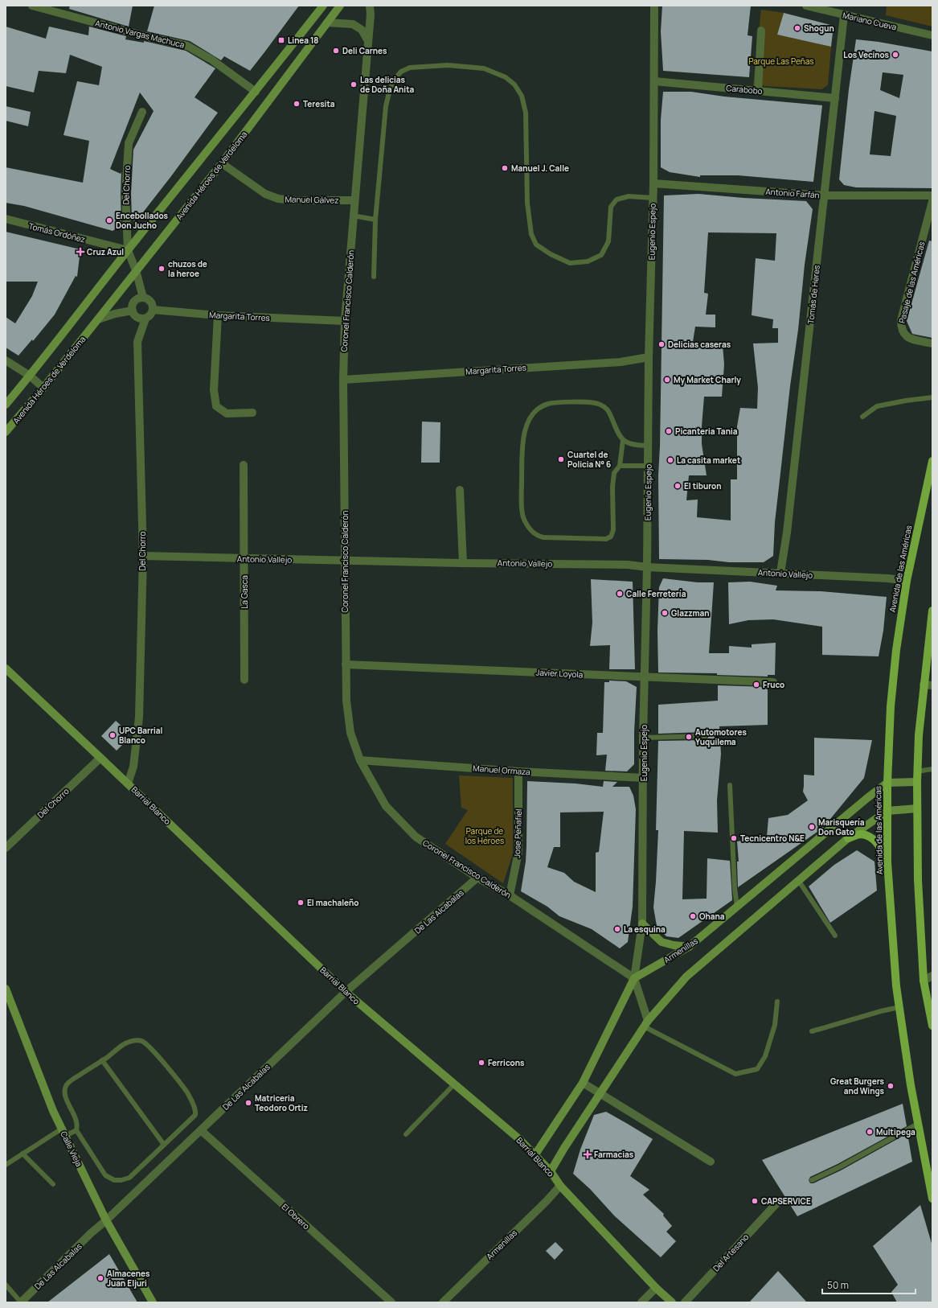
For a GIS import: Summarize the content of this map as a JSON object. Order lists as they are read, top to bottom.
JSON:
{
  "streets": {
    "main road": [
      "Avenida Héroes de Verdeloma",
      "Avenida de las Américas",
      "Barrial Blanco",
      "Armenillas",
      "Calle Vieja"
    ],
    "street": [
      "Mariano Cueva",
      "Antonio Vargas Machuca",
      "Carabobo",
      "Del Chorro",
      "Antonio Farfán",
      "Manuel Gálvez",
      "Eugenio Espejo",
      "Tomás Ordóñez",
      "Pasaje de las Américas",
      "Tomás de Heres",
      "Coronel Francisco Calderón",
      "Margarita Torres",
      "Antonio Vallejo",
      "La Gasca",
      "Javier Loyola",
      "Manuel Ormaza",
      "Jose Peñafiel",
      "De Las Alcabalas",
      "El Obrero",
      "Del Artesano"
    ]
  },
  "crossings": [
    ["Mariano Cueva", "Tomás de Heres"],
    ["Carabobo", "Eugenio Espejo"],
    ["Carabobo", "Tomás de Heres"],
    ["Avenida Héroes de Verdeloma", "Del Chorro"],
    ["Avenida Héroes de Verdeloma", "Manuel Gálvez"],
    ["Del Chorro", "Tomás Ordóñez"],
    ["Del Chorro", "Margarita Torres"],
    ["Del Chorro", "Antonio Vallejo"],
    ["Del Chorro", "Barrial Blanco"],
    ["Antonio Farfán", "Eugenio Espejo"],
    ["Antonio Farfán", "Tomás de Heres"],
    ["Manuel Gálvez", "Coronel Francisco Calderón"],
    ["Eugenio Espejo", "Coronel Francisco Calderón"],
    ["Eugenio Espejo", "Margarita Torres"],
    ["Eugenio Espejo", "Antonio Vallejo"],
    ["Eugenio Espejo", "Javier Loyola"],
    ["Eugenio Espejo", "Manuel Ormaza"],
    ["Eugenio Espejo", "Armenillas"],
    ["Tomás de Heres", "Antonio Vallejo"],
    ["Coronel Francisco Calderón", "Margarita Torres"],
    ["Coronel Francisco Calderón", "Antonio Vallejo"],
    ["Coronel Francisco Calderón", "Javier Loyola"],
    ["Coronel Francisco Calderón", "Manuel Ormaza"],
    ["Coronel Francisco Calderón", "Jose Peñafiel"],
    ["Coronel Francisco Calderón", "De Las Alcabalas"],
    ["Coronel Francisco Calderón", "Armenillas"],
    ["Antonio Vallejo", "Avenida de las Américas"],
    ["Antonio Vallejo", "La Gasca"],
    ["Avenida de las Américas", "Armenillas"],
    ["Manuel Ormaza", "Jose Peñafiel"],
    ["Barrial Blanco", "De Las Alcabalas"],
    ["Barrial Blanco", "Armenillas"],
    ["De Las Alcabalas", "Calle Vieja"],
    ["De Las Alcabalas", "El Obrero"]
  ],
  "parks": ["Parque Las Peñas", "Parque de los Héroes"],
  "places": {
    "other": [
      "Shogun",
      "Deli Carnes",
      "Los Vecinos",
      "Las delicias de Doña Anita",
      "Teresita",
      "Manuel J. Calle",
      "Encebollados Don Jucho",
      "chuzos de la heroe",
      "Delicias caseras",
      "My Market Charly",
      "Picanteria Tania",
      "Cuartel de Policia N° 6",
      "La casita market",
      "El tiburon",
      "Calle Ferretería",
      "Glazzman",
      "Fruco",
      "UPC Barrial Blanco",
      "Automotores Yuquilema",
      "Marisquería Don Gato",
      "Tecnicentro N&E",
      "El machaleño",
      "Ohana",
      "La esquina",
      "Ferricons",
      "Great Burgers and Wings",
      "Matriceria Teodoro Ortiz",
      "Multipega",
      "CAPSERVICE",
      "Almacenes Juan Eljuri"
    ],
    "transit": ["Linea 18"],
    "health": ["Cruz Azul", "Farmacias"]
  },
  "scale_bar": "50 m"
}
